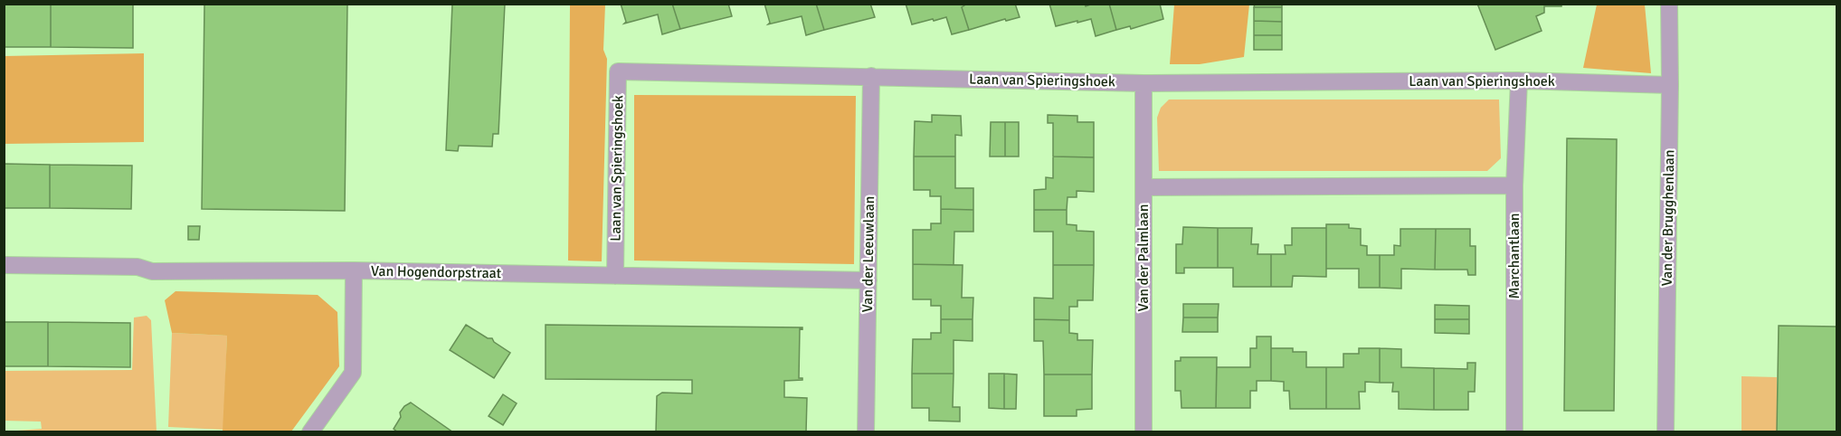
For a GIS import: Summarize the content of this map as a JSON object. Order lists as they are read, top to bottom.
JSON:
{
  "streets": {
    "street": [
      "Laan van Spieringshoek",
      "Van der Brugghenlaan",
      "Van der Leeuwlaan",
      "Marchantlaan",
      "Van der Palmlaan",
      "Van Hogendorpstraat"
    ]
  },
  "crossings": [
    ["Laan van Spieringshoek", "Van der Brugghenlaan"],
    ["Laan van Spieringshoek", "Van der Leeuwlaan"],
    ["Laan van Spieringshoek", "Marchantlaan"],
    ["Laan van Spieringshoek", "Van der Palmlaan"],
    ["Laan van Spieringshoek", "Van Hogendorpstraat"],
    ["Van der Leeuwlaan", "Van Hogendorpstraat"]
  ]
}
